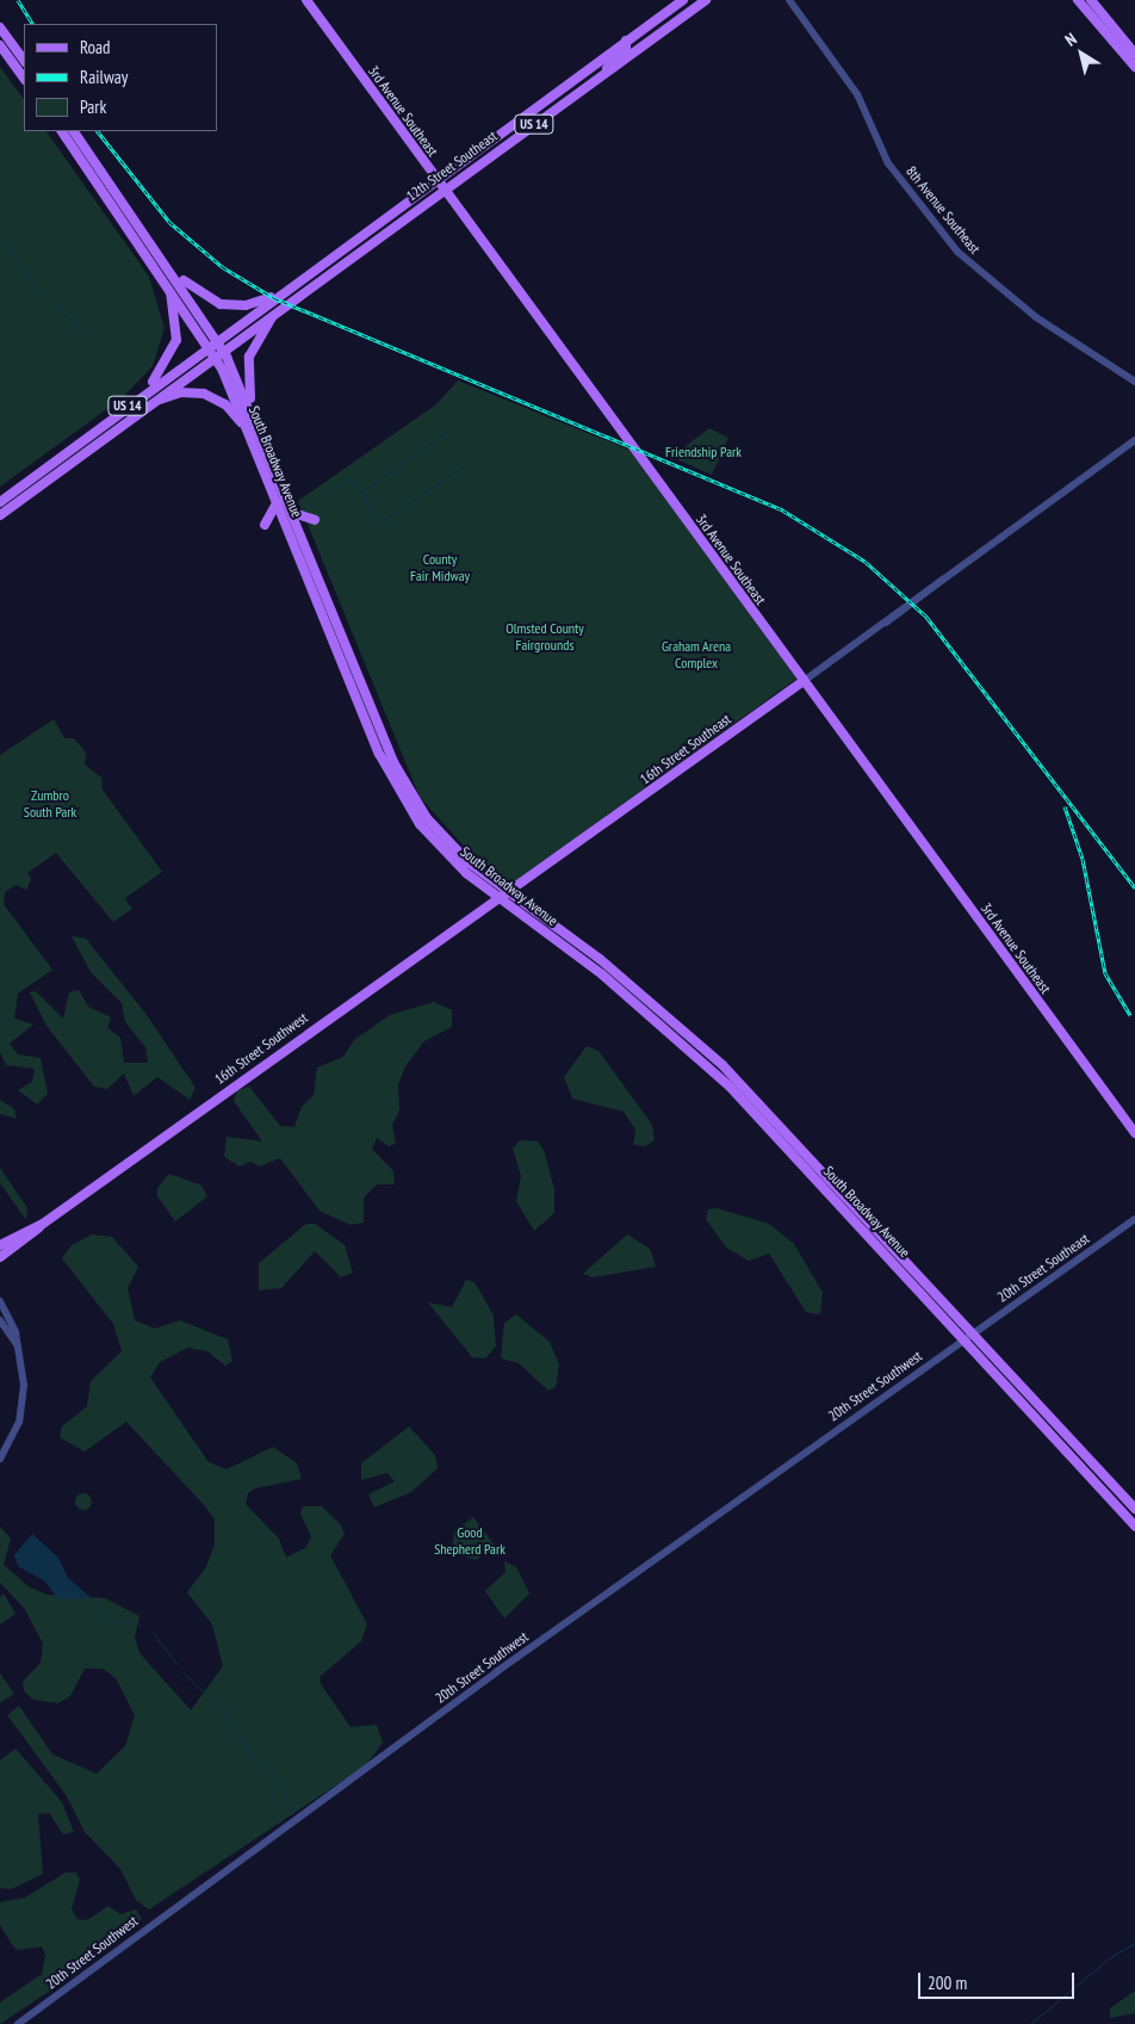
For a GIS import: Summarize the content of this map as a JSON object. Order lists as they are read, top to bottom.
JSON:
{
  "streets": {
    "main road": [
      "3rd Avenue Southeast",
      "US 14",
      "12th Street Southeast",
      "South Broadway Avenue",
      "16th Street Southeast",
      "16th Street Southwest"
    ],
    "street": ["8th Avenue Southeast", "20th Street Southeast", "20th Street Southwest"]
  },
  "crossings": [
    ["3rd Avenue Southeast", "12th Street Southeast"],
    ["3rd Avenue Southeast", "16th Street Southeast"],
    ["US 14", "12th Street Southeast"],
    ["US 14", "South Broadway Avenue"],
    ["12th Street Southeast", "South Broadway Avenue"],
    ["South Broadway Avenue", "16th Street Southeast"],
    ["South Broadway Avenue", "16th Street Southwest"],
    ["South Broadway Avenue", "20th Street Southeast"],
    ["South Broadway Avenue", "20th Street Southwest"],
    ["16th Street Southeast", "16th Street Southwest"],
    ["20th Street Southeast", "20th Street Southwest"]
  ],
  "parks": [
    "Friendship Park",
    "County Fair Midway",
    "Olmsted County Fairgrounds",
    "Graham Arena Complex",
    "Zumbro South Park",
    "Good Shepherd Park"
  ],
  "legend": ["Road", "Railway", "Park"],
  "scale_bar": "200 m",
  "north": "top left"
}
